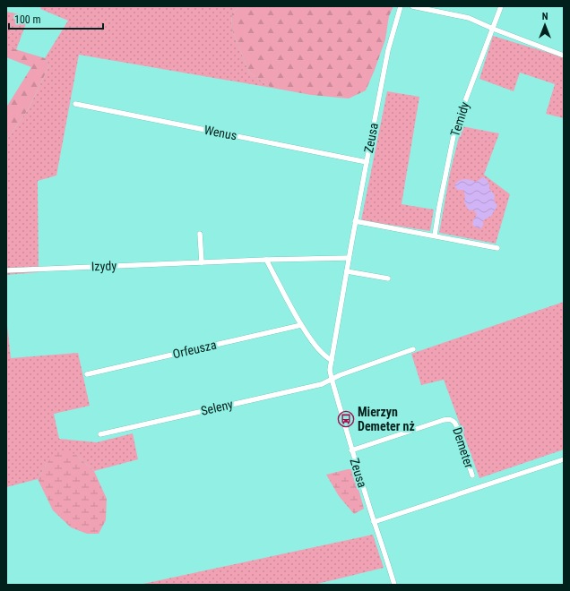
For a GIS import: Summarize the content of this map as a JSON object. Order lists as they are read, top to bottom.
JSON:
{
  "streets": {
    "street": [
      "Temidy",
      "Wenus",
      "Zeusa",
      "Izydy",
      "Orfeusza",
      "Seleny",
      "Demeter"
    ]
  },
  "crossings": [
    ["Wenus", "Zeusa"],
    ["Zeusa", "Izydy"],
    ["Zeusa", "Seleny"],
    ["Zeusa", "Demeter"]
  ],
  "places": {
    "bus stop": ["Mierzyn Demeter nż"]
  },
  "scale_bar": "100 m",
  "north": "top"
}
